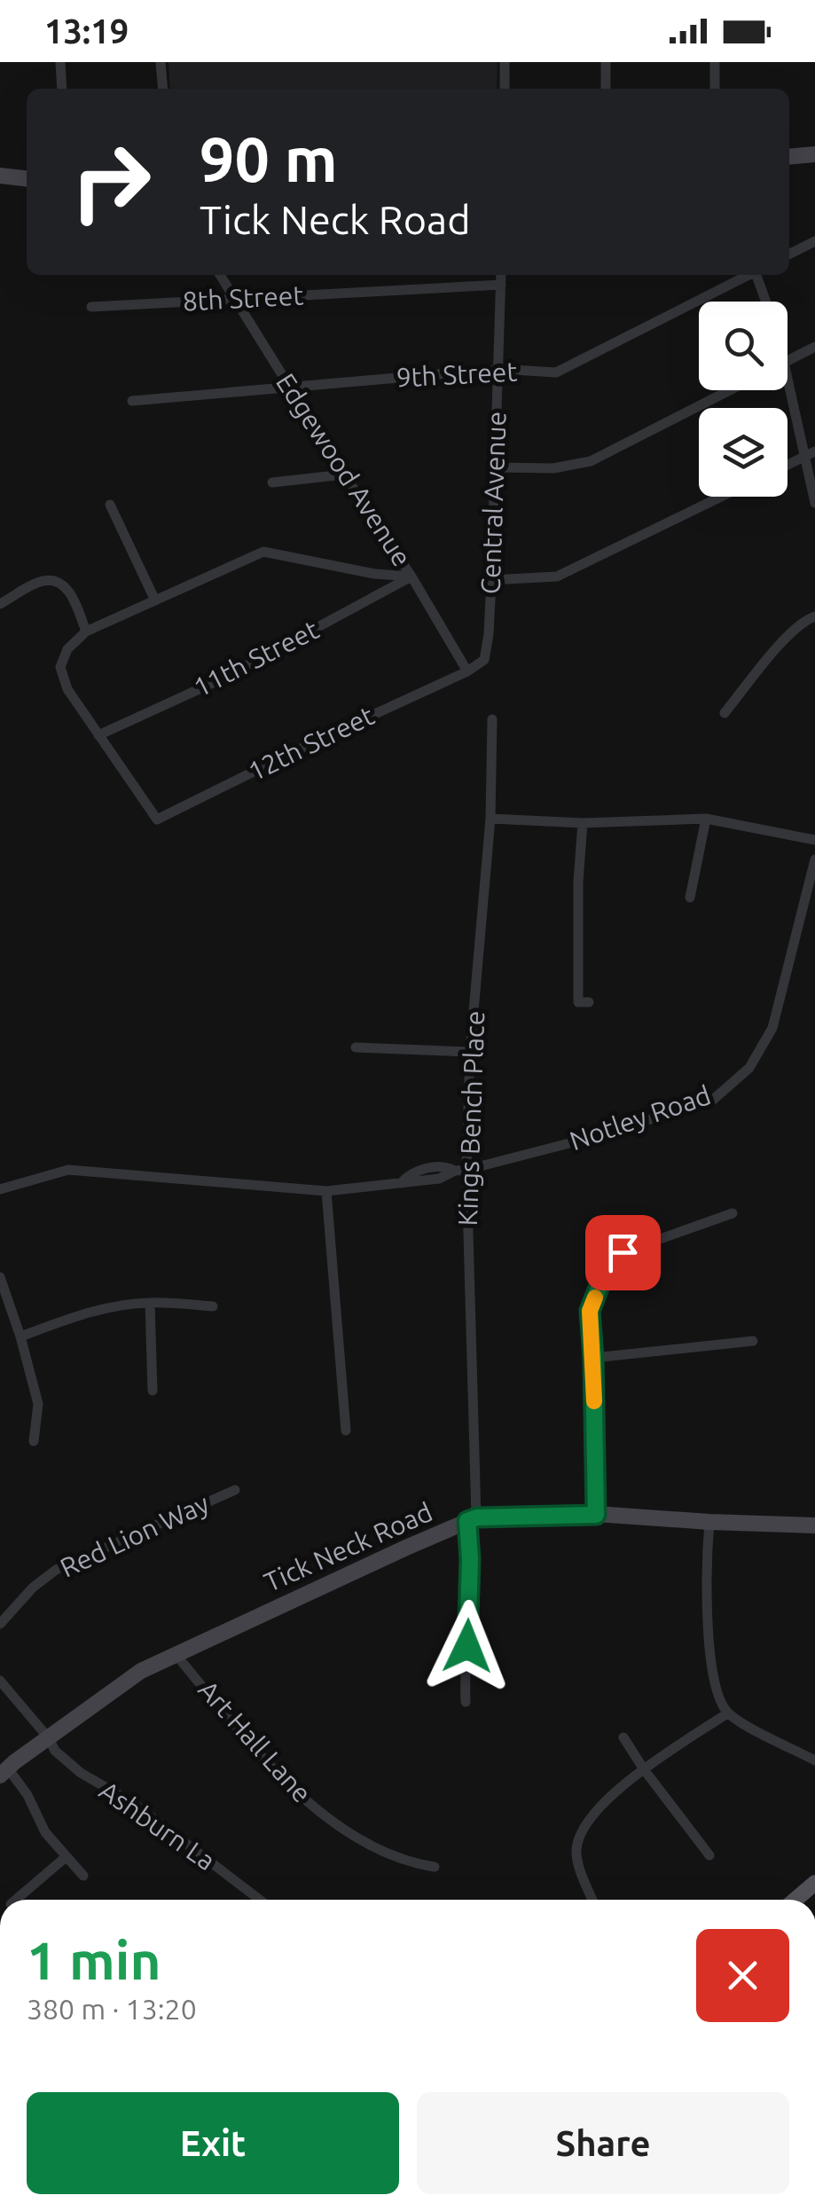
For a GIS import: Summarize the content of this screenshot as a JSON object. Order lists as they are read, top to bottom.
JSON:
{
  "streets": {
    "street": [
      "8th Street",
      "9th Street",
      "Edgewood Avenue",
      "Central Avenue",
      "11th Street",
      "12th Street",
      "Kings Bench Place",
      "Notley Road",
      "Red Lion Way",
      "Tick Neck Road",
      "Art Hall Lane",
      "Ashburn La"
    ]
  },
  "crossings": [
    ["8th Street", "Edgewood Avenue"],
    ["8th Street", "Central Avenue"],
    ["9th Street", "Edgewood Avenue"],
    ["9th Street", "Central Avenue"],
    ["Edgewood Avenue", "Central Avenue"],
    ["Edgewood Avenue", "11th Street"],
    ["Edgewood Avenue", "12th Street"],
    ["Central Avenue", "12th Street"],
    ["11th Street", "12th Street"],
    ["Kings Bench Place", "Notley Road"],
    ["Kings Bench Place", "Tick Neck Road"],
    ["Tick Neck Road", "Art Hall Lane"],
    ["Tick Neck Road", "Ashburn La"]
  ],
  "page": {
    "status": "13:19",
    "turn": ["90 m", "Tick Neck Road"],
    "heading": ["1 min", "380 m · 13:20"],
    "buttons": ["Exit", "Share"]
  }
}
